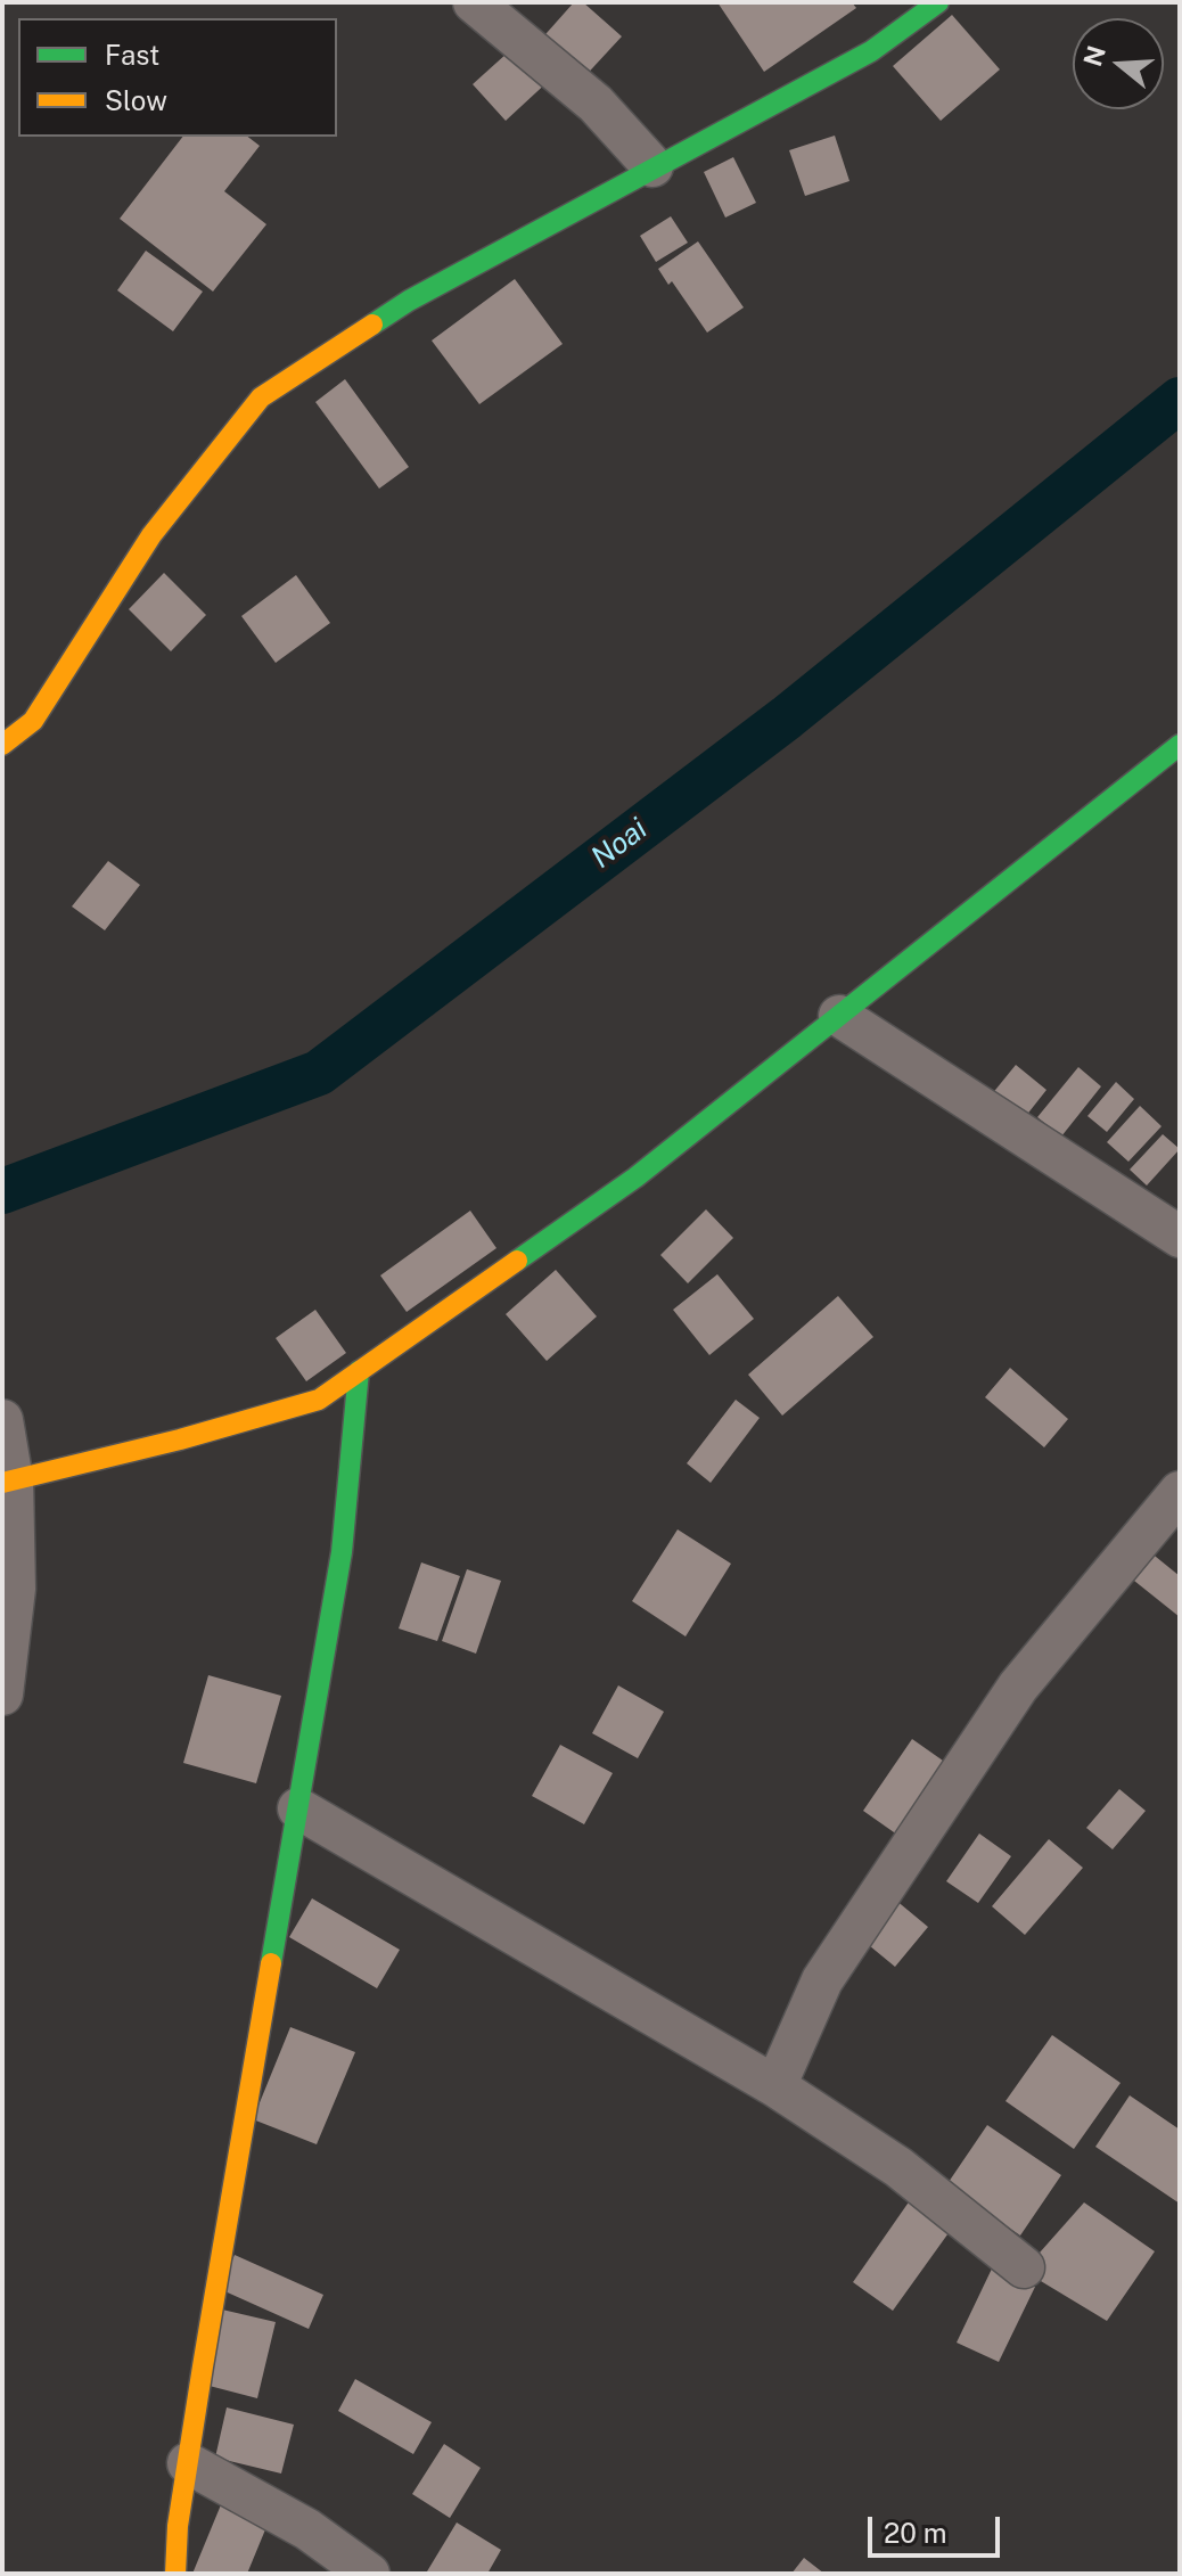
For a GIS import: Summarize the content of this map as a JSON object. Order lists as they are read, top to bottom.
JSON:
{
  "water": ["Noai"],
  "legend": ["Fast", "Slow"],
  "scale_bar": "20 m",
  "north": "left"
}
